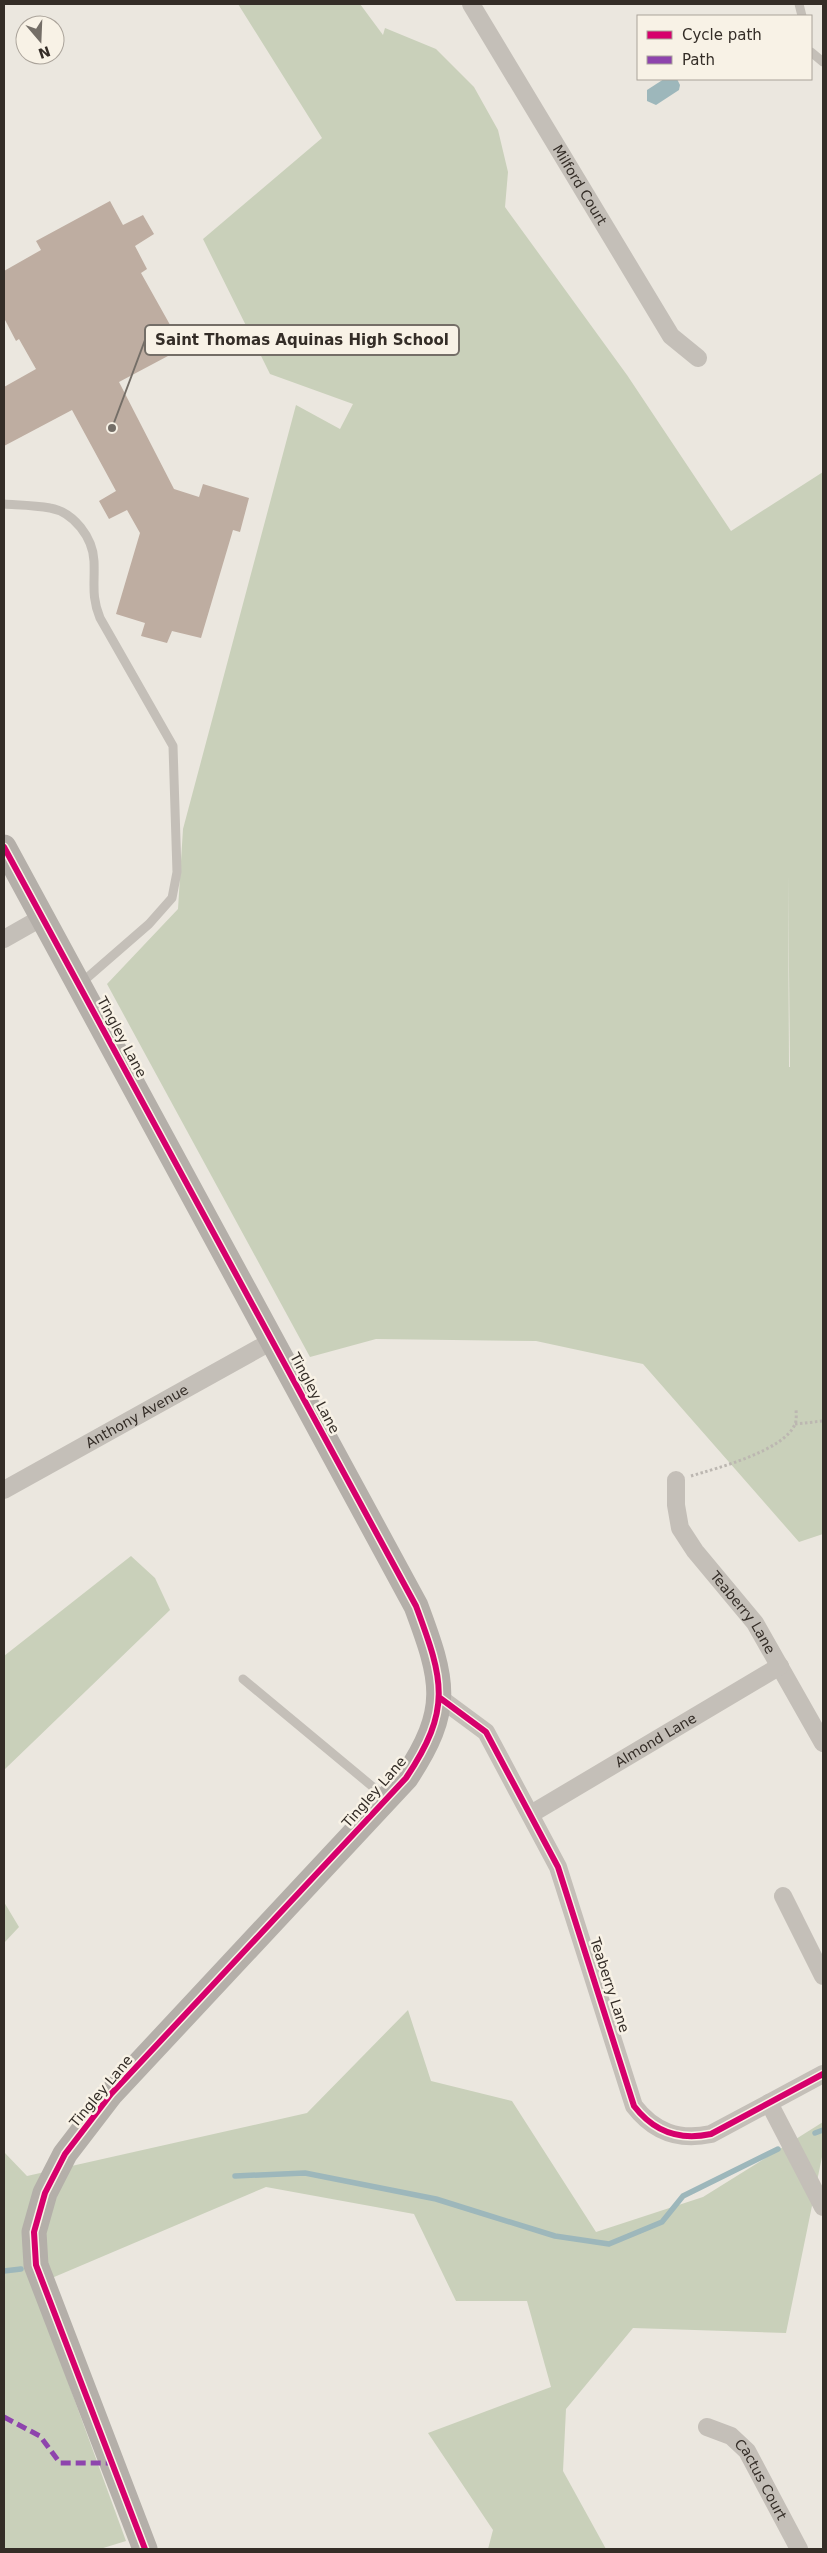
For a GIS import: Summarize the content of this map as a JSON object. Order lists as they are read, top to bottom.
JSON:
{
  "streets": {
    "street": [
      "Milford Court",
      "Tingley Lane",
      "Anthony Avenue",
      "Teaberry Lane",
      "Almond Lane",
      "Cactus Court"
    ]
  },
  "crossings": [
    ["Tingley Lane", "Anthony Avenue"],
    ["Tingley Lane", "Teaberry Lane"],
    ["Teaberry Lane", "Almond Lane"]
  ],
  "places": ["Saint Thomas Aquinas High School"],
  "legend": ["Cycle path", "Path"],
  "north": "bottom"
}
